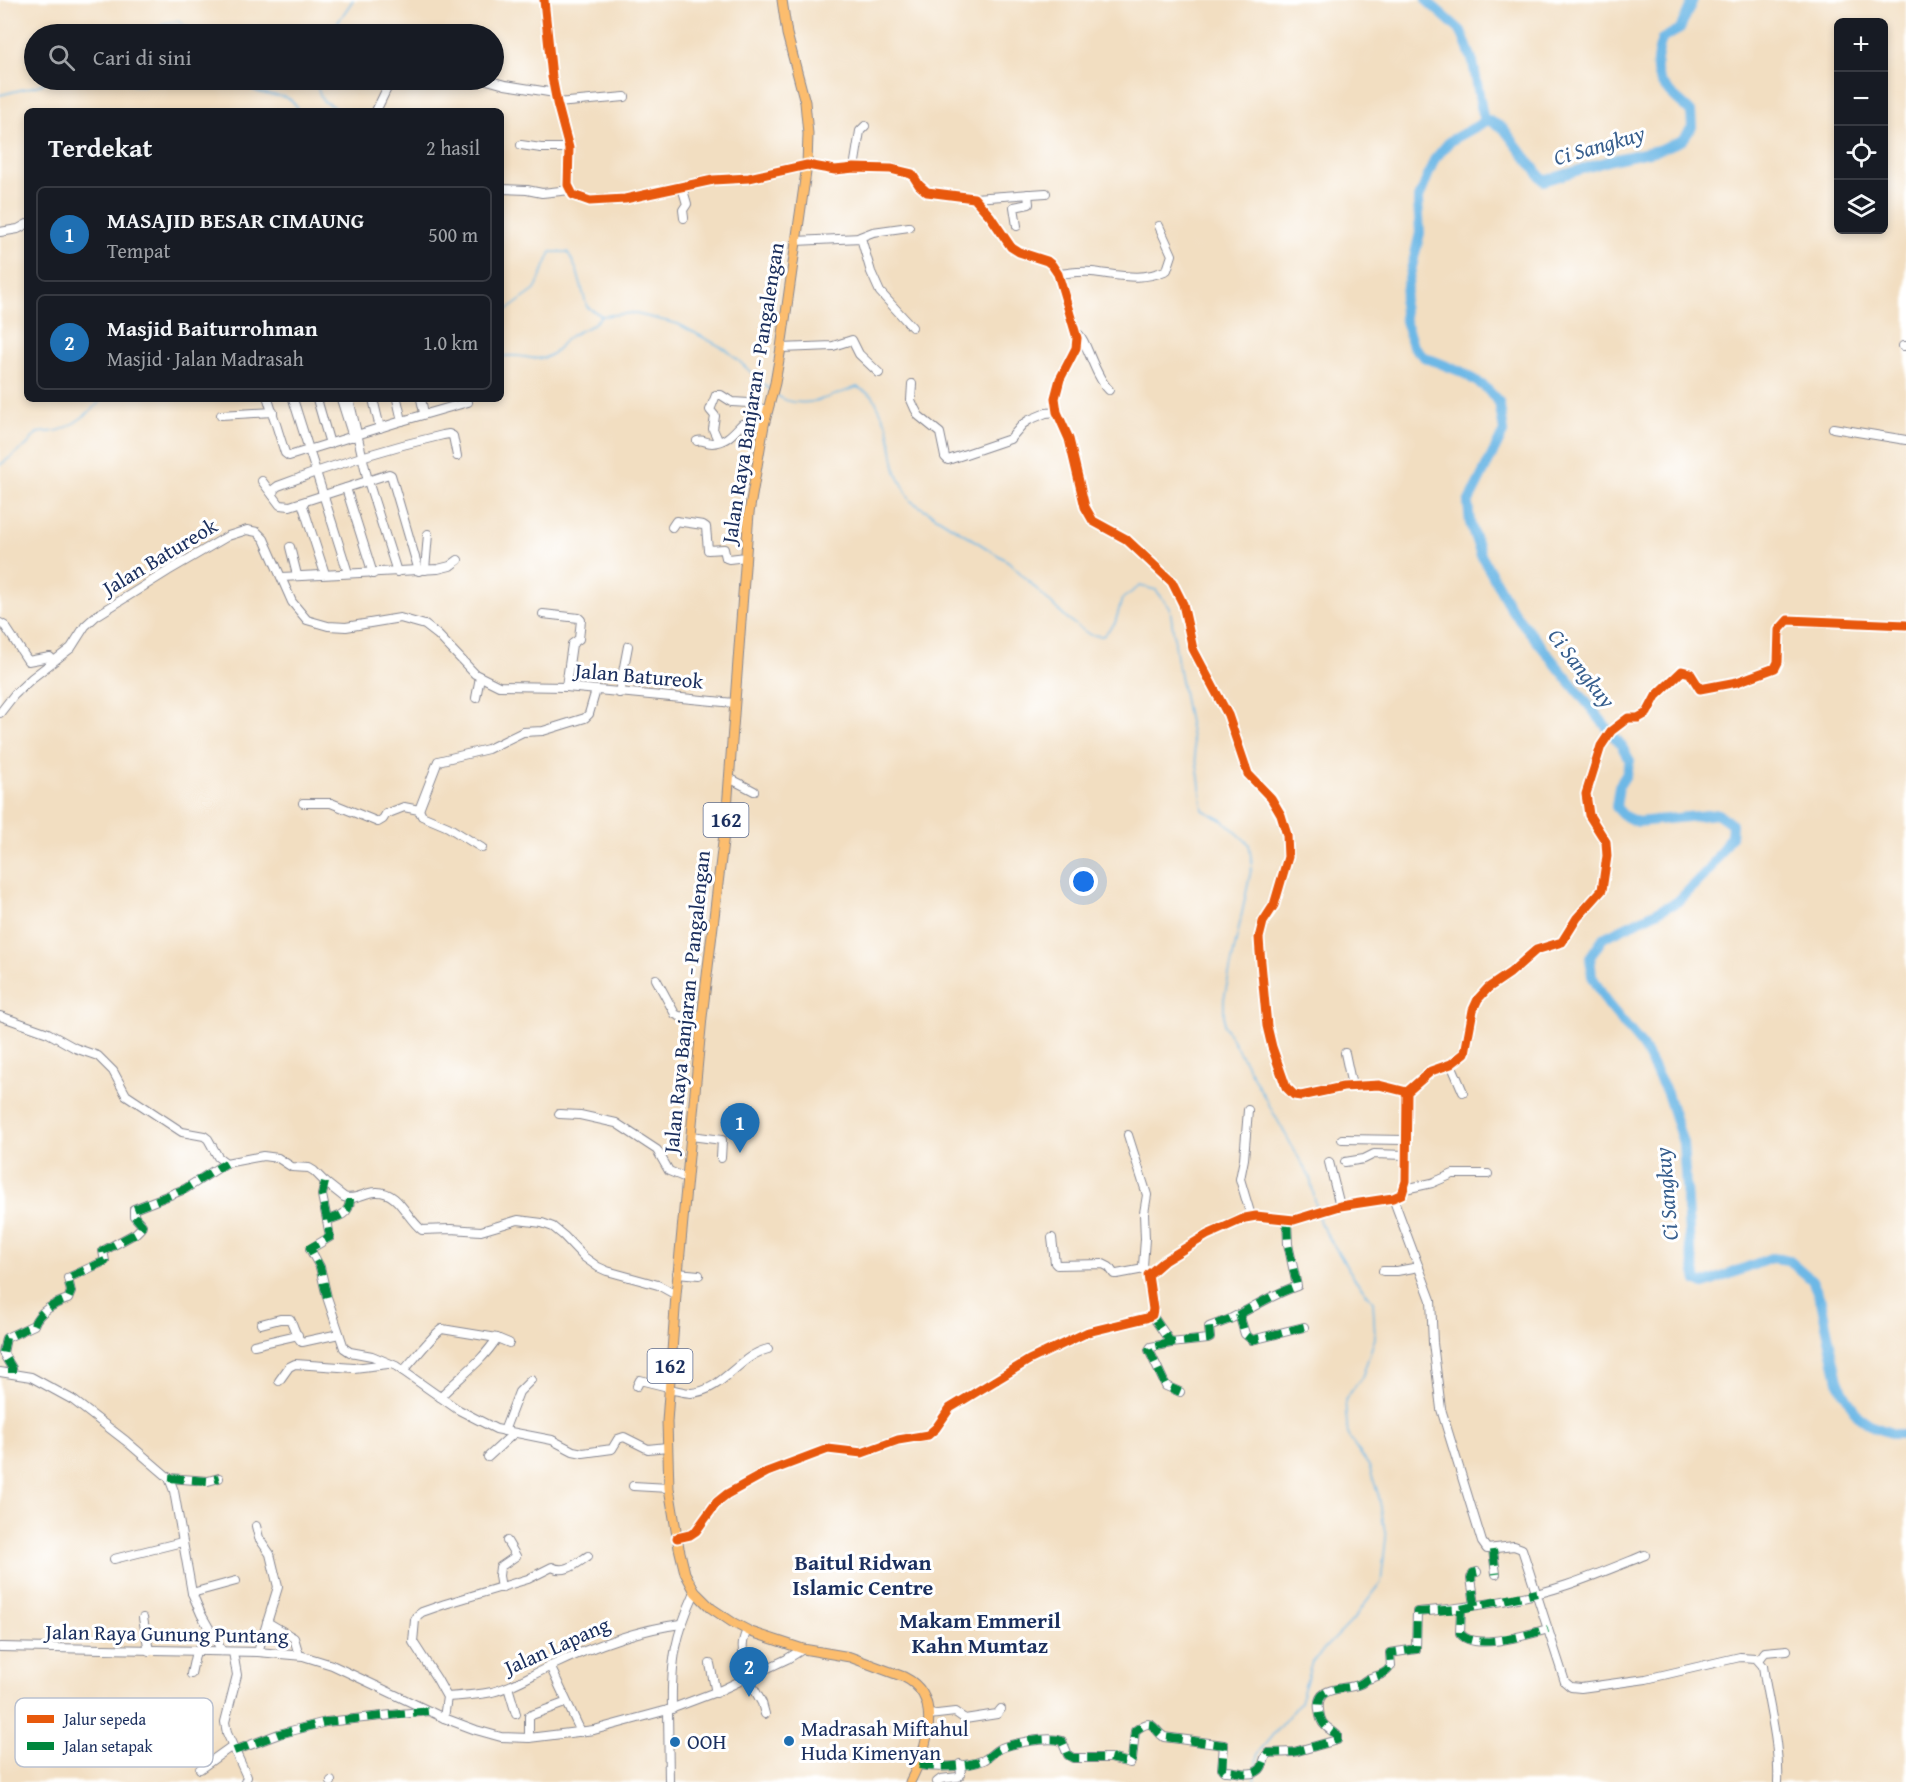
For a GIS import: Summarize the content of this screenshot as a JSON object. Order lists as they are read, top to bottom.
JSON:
{
  "streets": {
    "main road": ["Jalan Raya Banjaran - Pangalengan", "162"],
    "street": ["Jalan Batureok", "Jalan Raya Gunung Puntang", "Jalan Lapang"]
  },
  "crossings": [
    ["Jalan Raya Banjaran - Pangalengan", "Jalan Batureok"],
    ["Jalan Raya Banjaran - Pangalengan", "Jalan Raya Gunung Puntang"]
  ],
  "districts": ["Baitul Ridwan Islamic Centre", "Makam Emmeril Kahn Mumtaz"],
  "water": ["Ci Sangkuy"],
  "places": ["Madrasah Miftahul Huda Kimenyan", "OOH"],
  "legend": ["Jalur sepeda", "Jalan setapak"],
  "page": {
    "map_buttons": ["+", "−"],
    "search": "Cari di sini",
    "heading": ["Terdekat", "2 hasil"],
    "list": [
      {
        "mark": "1",
        "name": "MASAJID BESAR CIMAUNG",
        "note": "Tempat",
        "value": "500 m"
      },
      {
        "mark": "2",
        "name": "Masjid Baiturrohman",
        "note": "Masjid · Jalan Madrasah",
        "value": "1.0 km"
      }
    ],
    "pins": ["1", "2"]
  }
}
